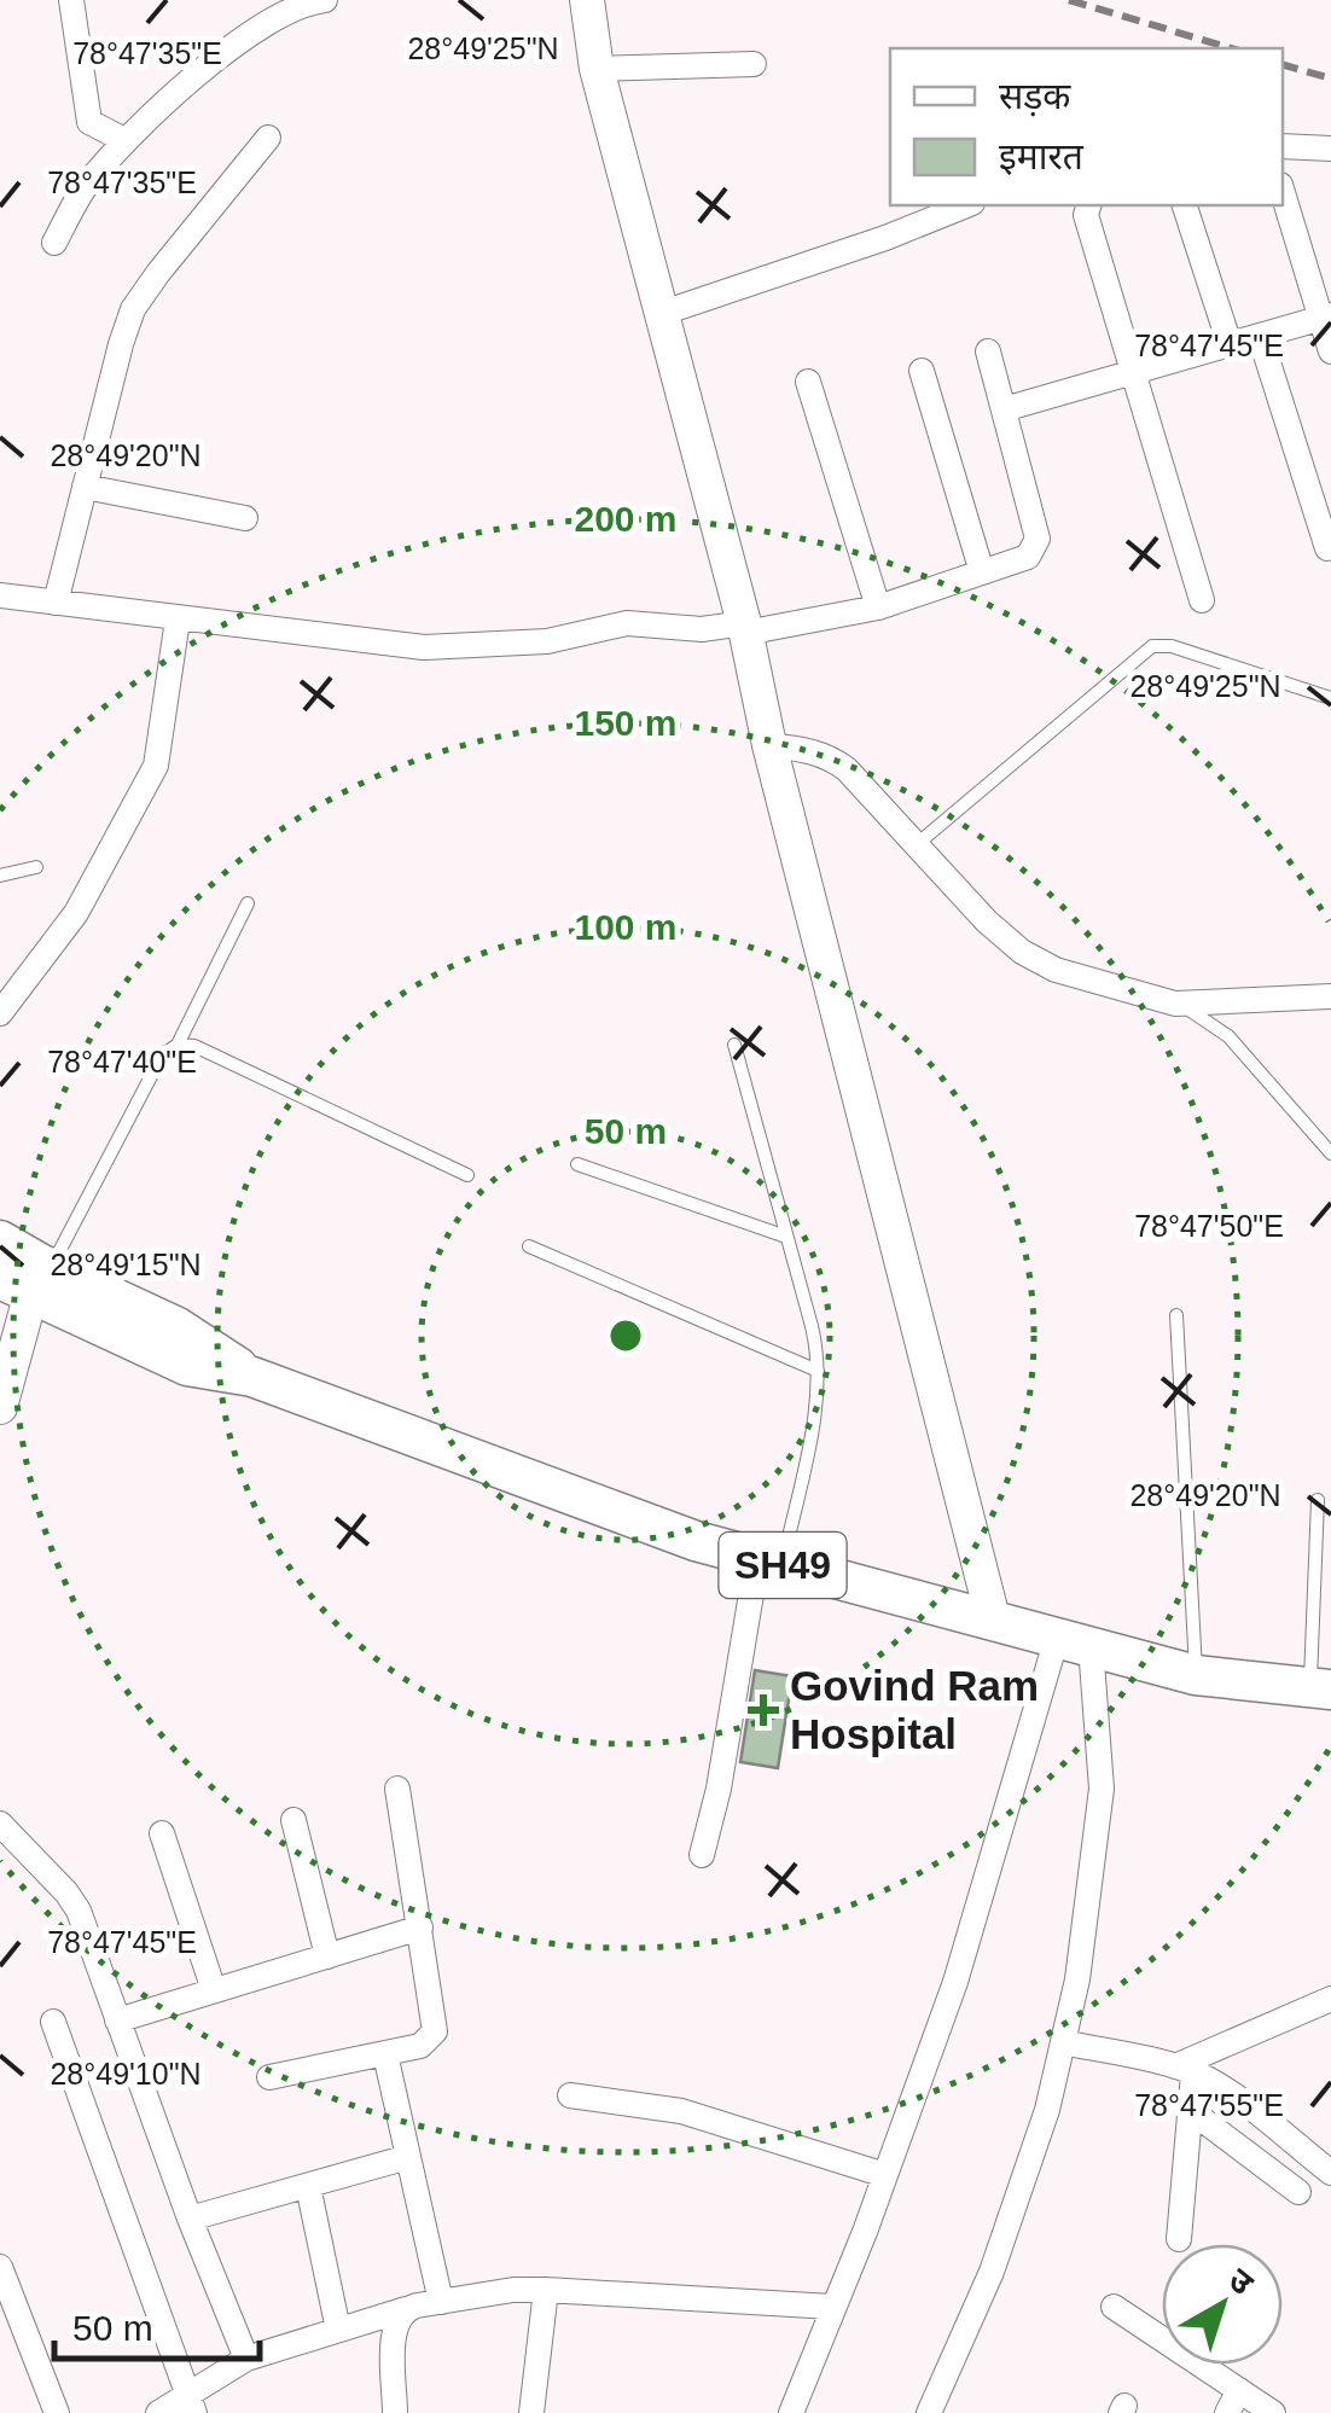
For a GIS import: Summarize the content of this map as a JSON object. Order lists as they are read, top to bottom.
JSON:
{
  "streets": {
    "main road": ["SH49"]
  },
  "places": {
    "health": ["Govind Ram Hospital"]
  },
  "legend": ["सड़क", "इमारत"],
  "scale_bar": "50 m",
  "north": "top right",
  "coordinates": [
    "28°49'25\"N",
    "78°47'35\"E",
    "78°47'45\"E",
    "28°49'20\"N",
    "78°47'40\"E",
    "78°47'50\"E",
    "28°49'15\"N",
    "28°49'10\"N",
    "78°47'55\"E"
  ],
  "rings": [
    "200 m",
    "150 m",
    "100 m",
    "50 m"
  ]
}
